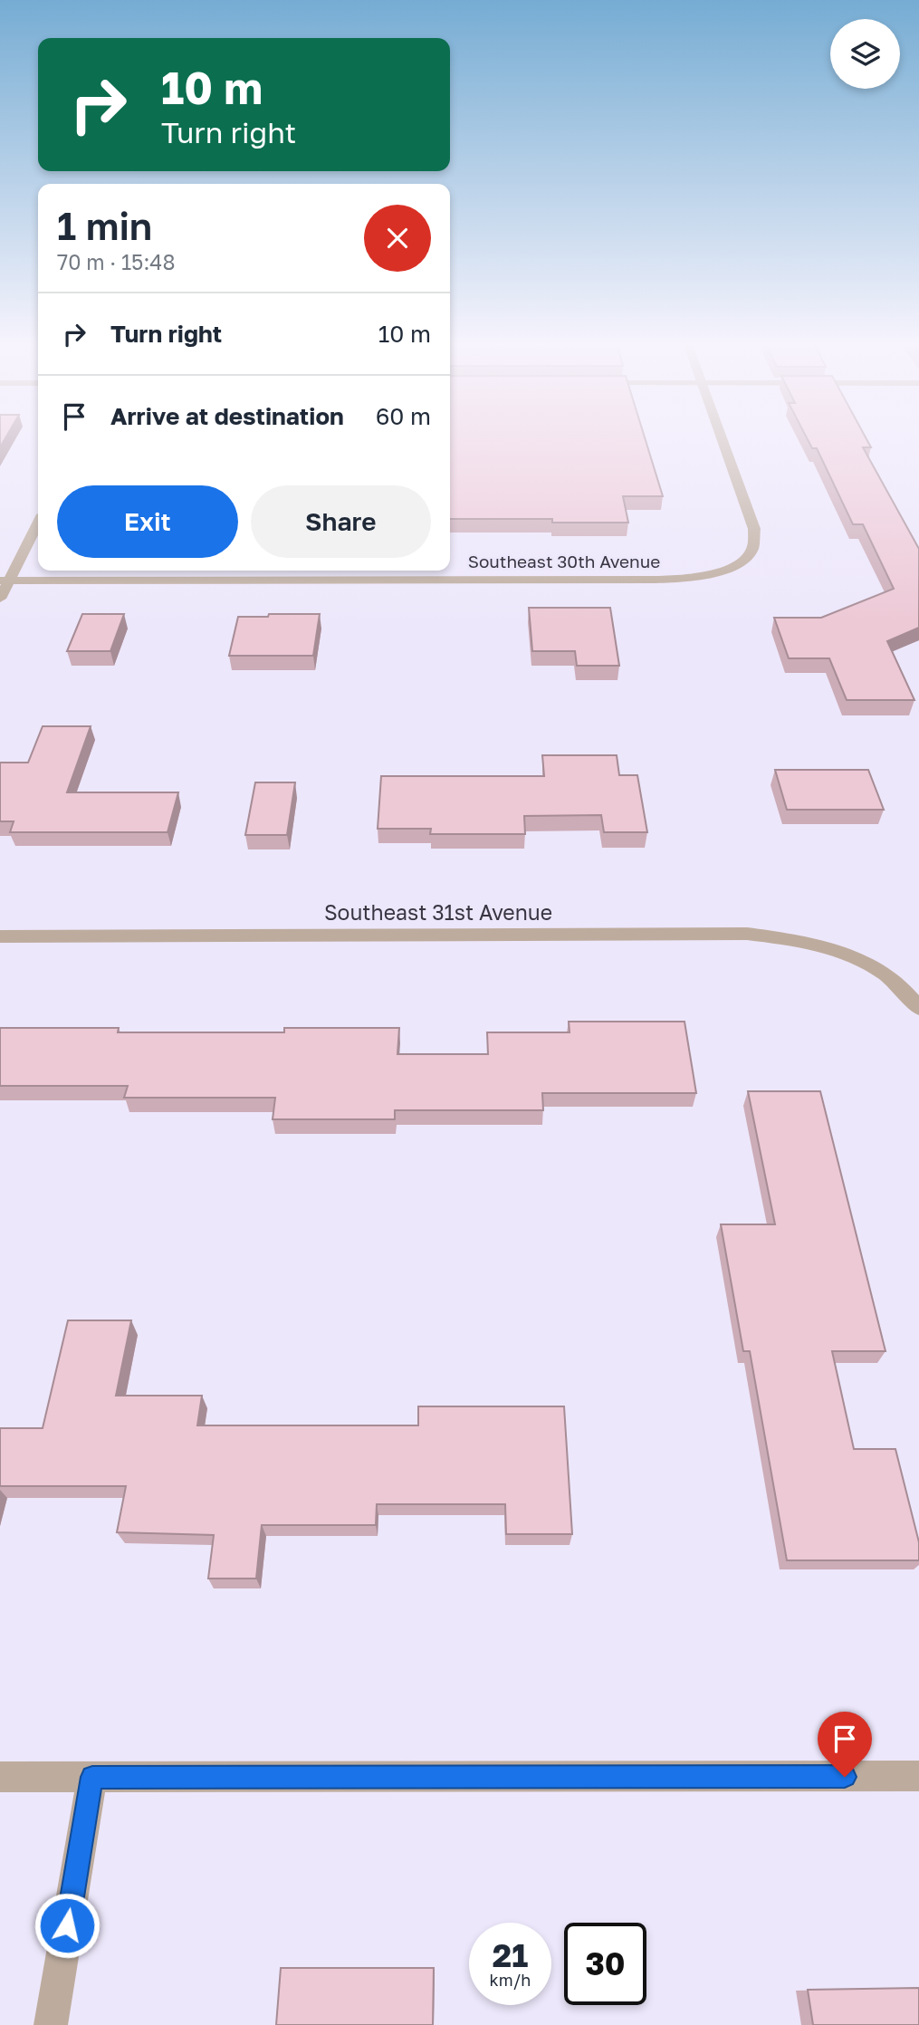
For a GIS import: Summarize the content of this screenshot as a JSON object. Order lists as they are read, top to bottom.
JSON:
{
  "streets": {
    "street": ["Southeast 30th Avenue", "Southeast 31st Avenue"]
  },
  "page": {
    "turn": ["10 m", "Turn right"],
    "heading": ["1 min", "70 m · 15:48"],
    "list": [
      {
        "name": "Turn right",
        "value": "10 m"
      },
      {
        "name": "Arrive at destination",
        "value": "60 m"
      }
    ],
    "buttons": ["Exit", "Share"],
    "speed": "21 km/h",
    "limit": "30"
  }
}
